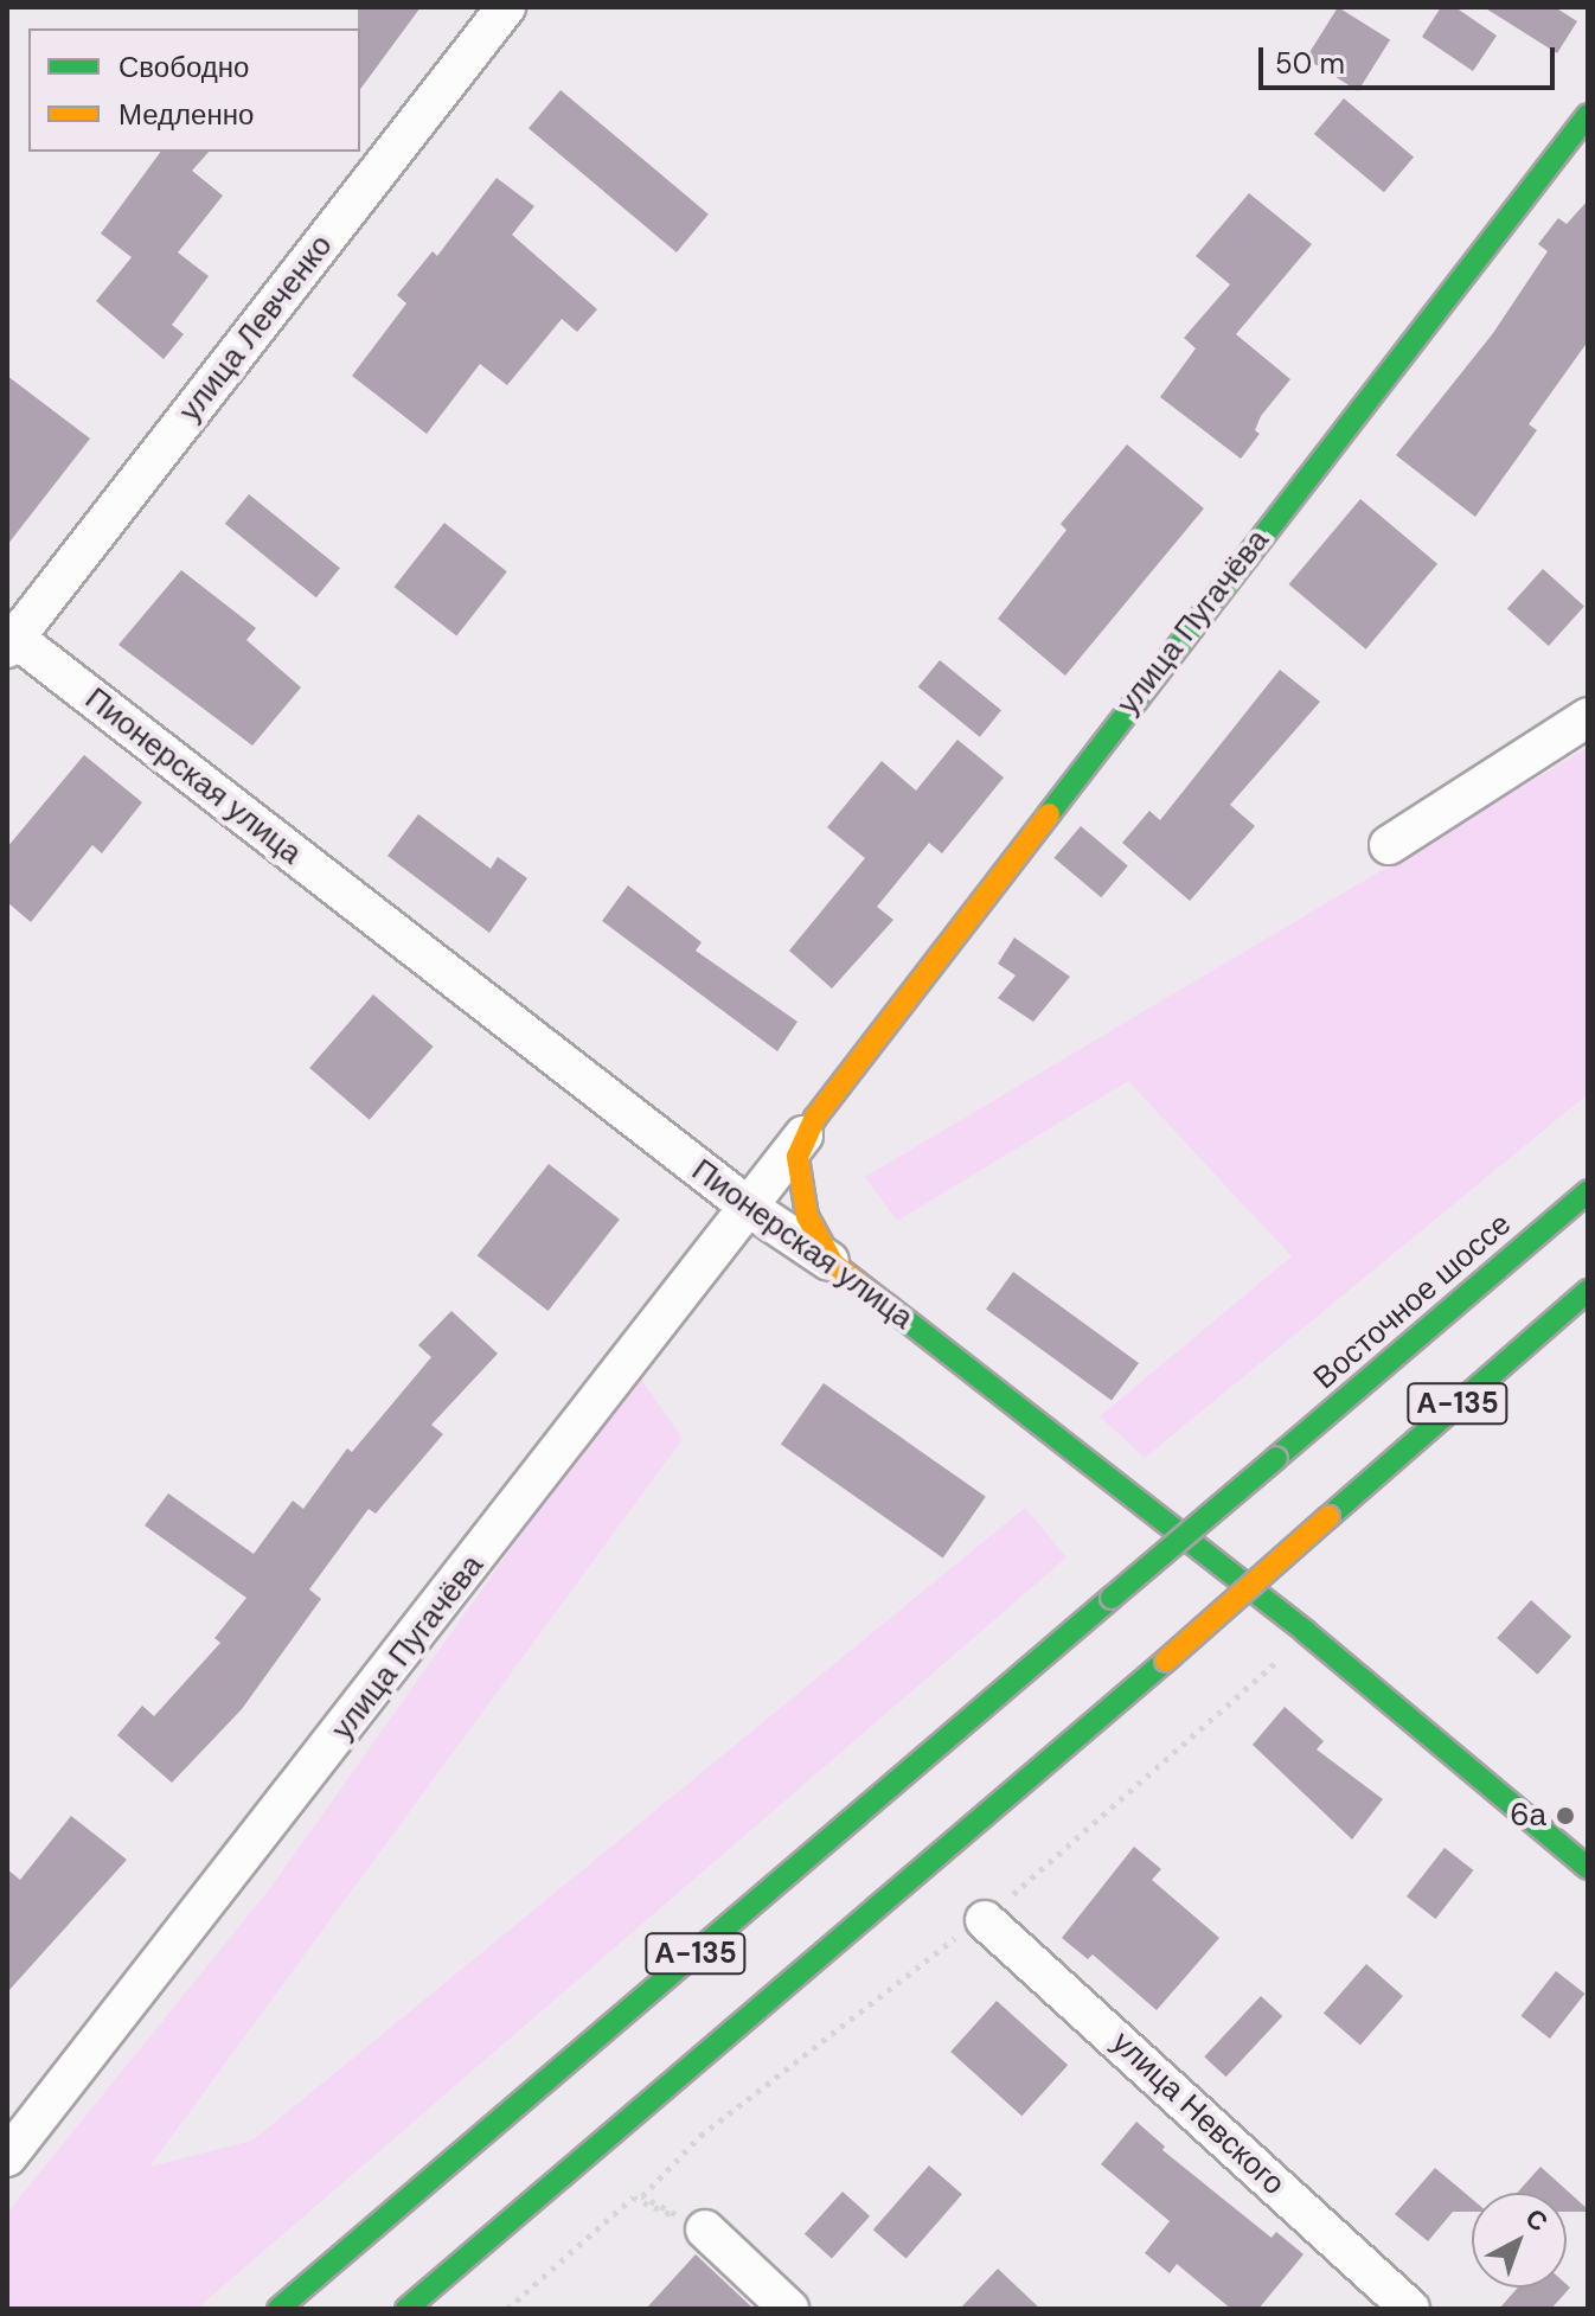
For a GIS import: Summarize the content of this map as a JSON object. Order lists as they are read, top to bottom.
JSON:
{
  "streets": {
    "main road": [
      "улица Пугачёва",
      "Пионерская улица",
      "Восточное шоссе",
      "А-135"
    ],
    "street": ["улица Левченко", "улица Невского"]
  },
  "crossings": [
    ["улица Левченко", "Пионерская улица"],
    ["улица Пугачёва", "Пионерская улица"]
  ],
  "places": ["6а"],
  "legend": ["Свободно", "Медленно"],
  "scale_bar": "50 m",
  "north": "top right"
}
